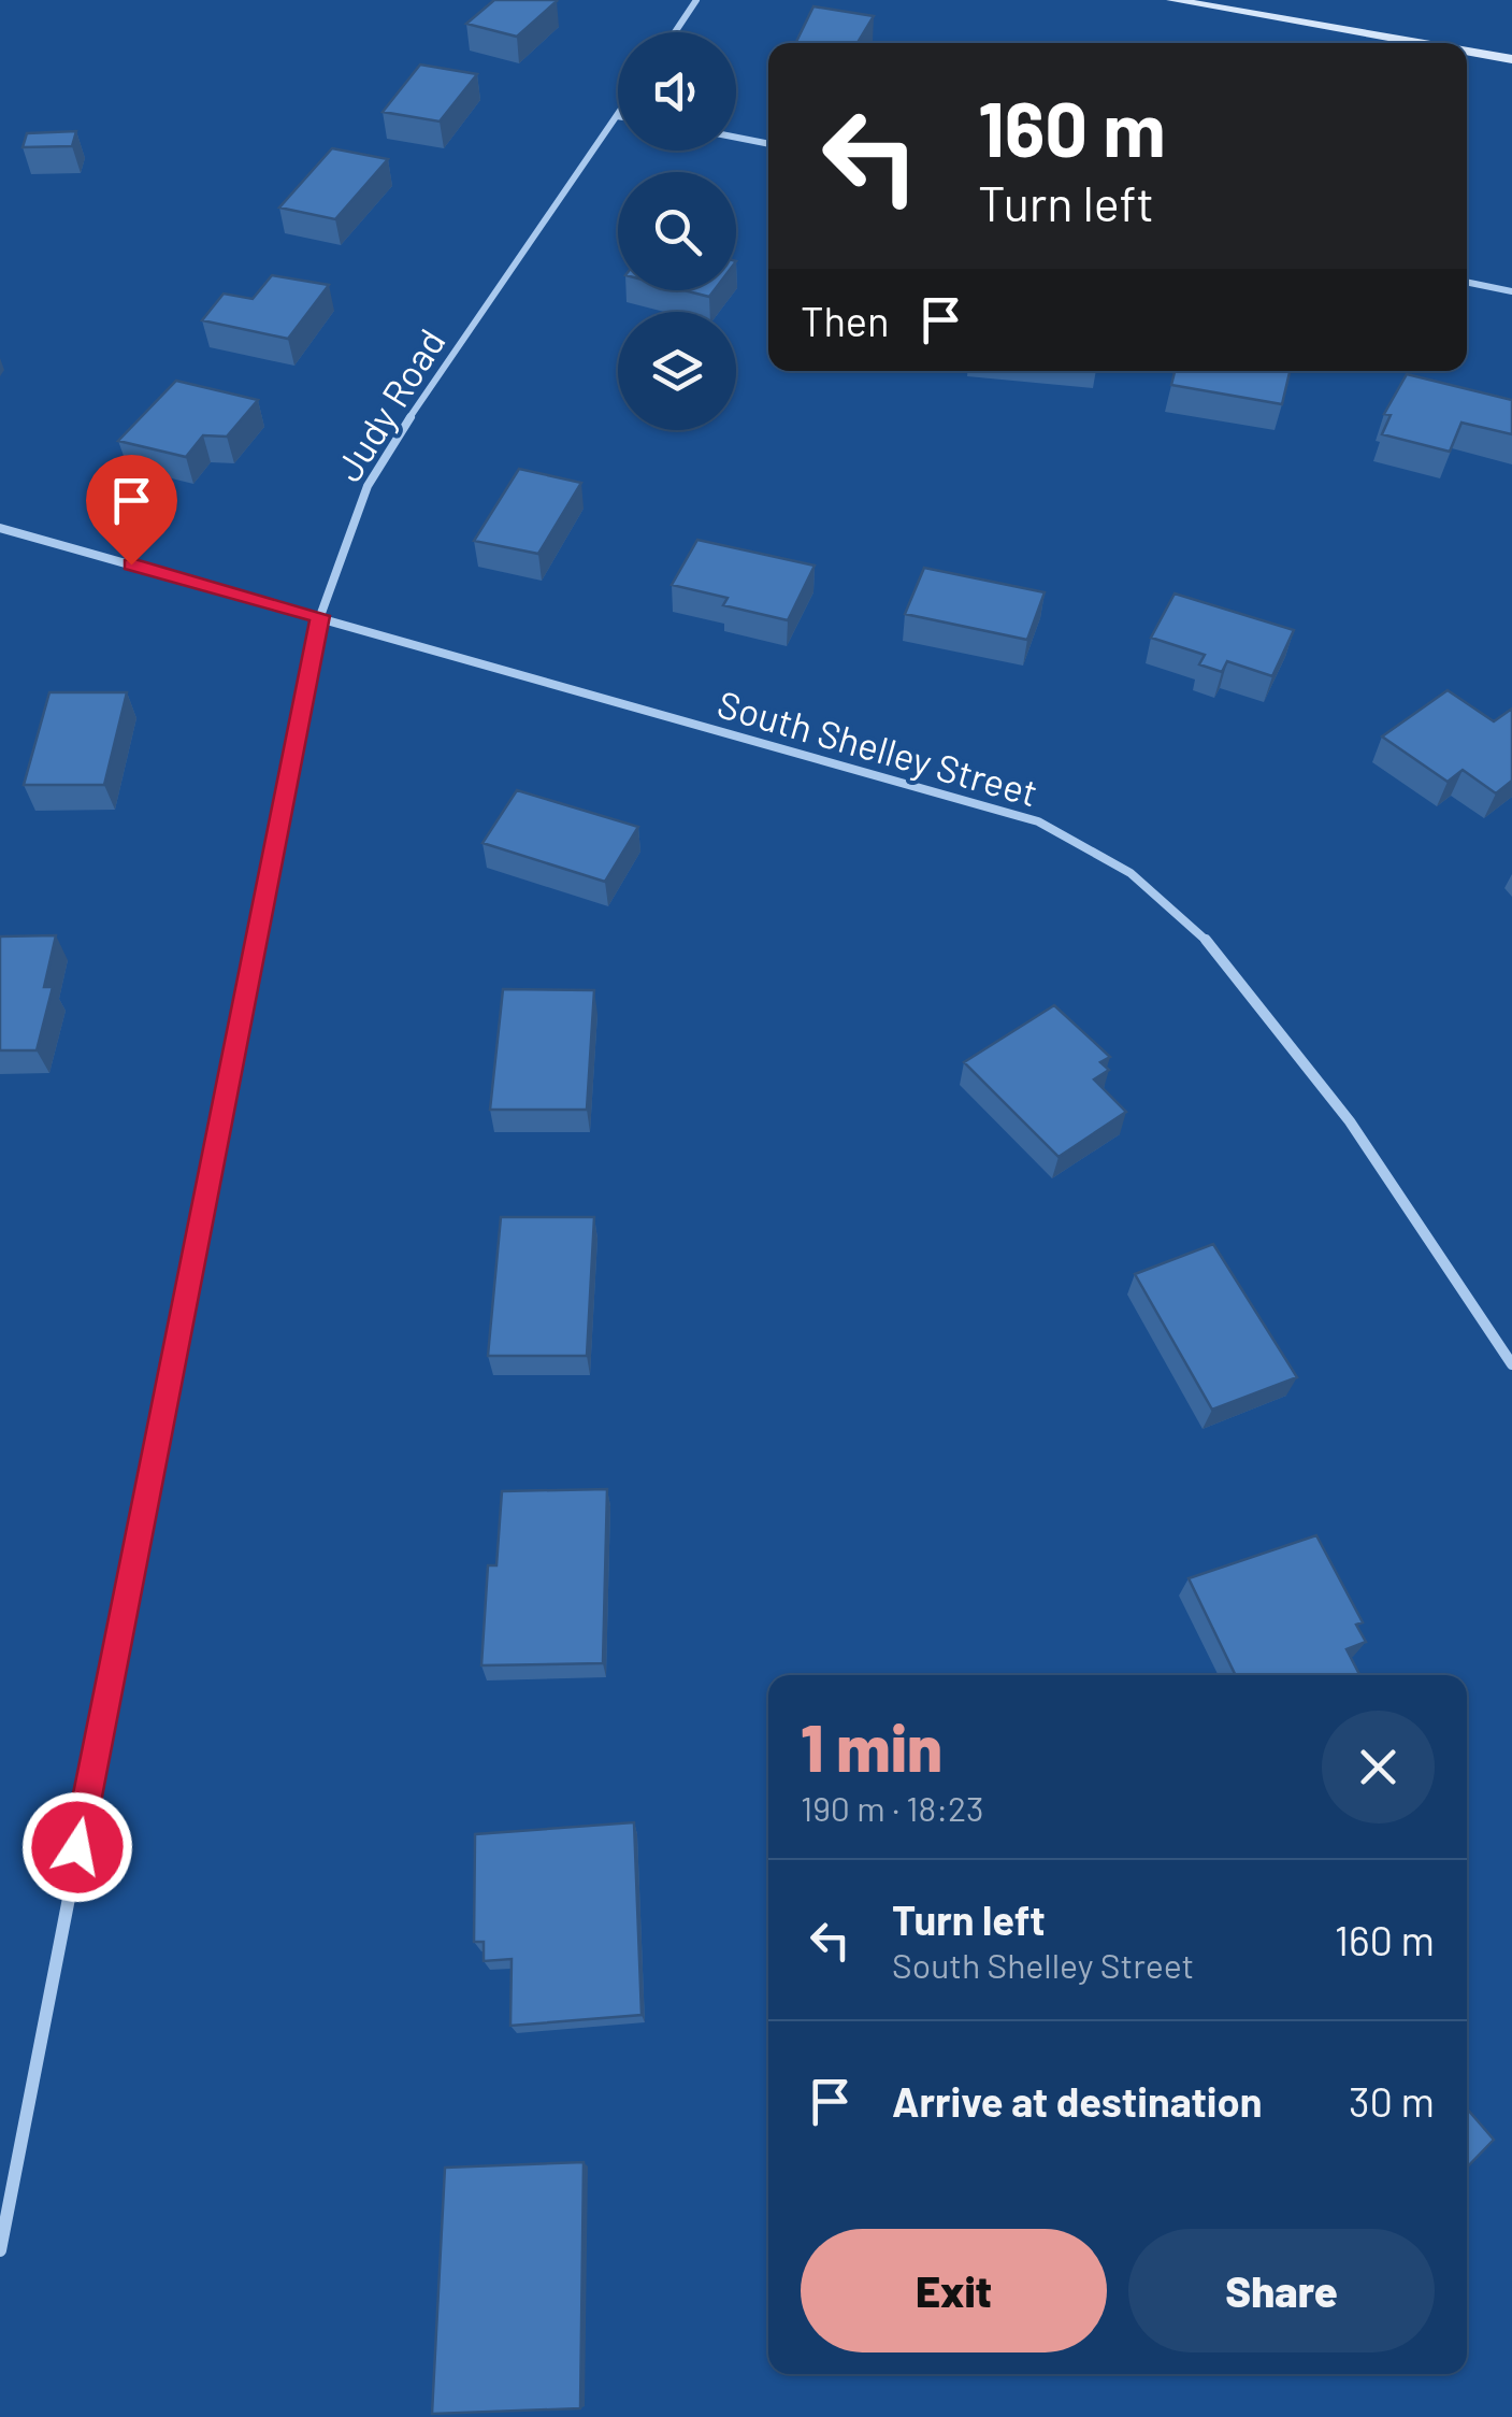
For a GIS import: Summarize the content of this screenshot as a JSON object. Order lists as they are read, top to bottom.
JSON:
{
  "streets": {
    "street": ["Judy Road", "South Shelley Street"]
  },
  "crossings": [
    ["Judy Road", "South Shelley Street"]
  ],
  "page": {
    "turn": ["160 m", "Turn left"],
    "then": "Then",
    "heading": ["1 min", "190 m · 18:23"],
    "list": [
      {
        "name": "Turn left",
        "note": "South Shelley Street",
        "value": "160 m"
      },
      {
        "name": "Arrive at destination",
        "value": "30 m"
      }
    ],
    "buttons": ["Exit", "Share"]
  }
}
